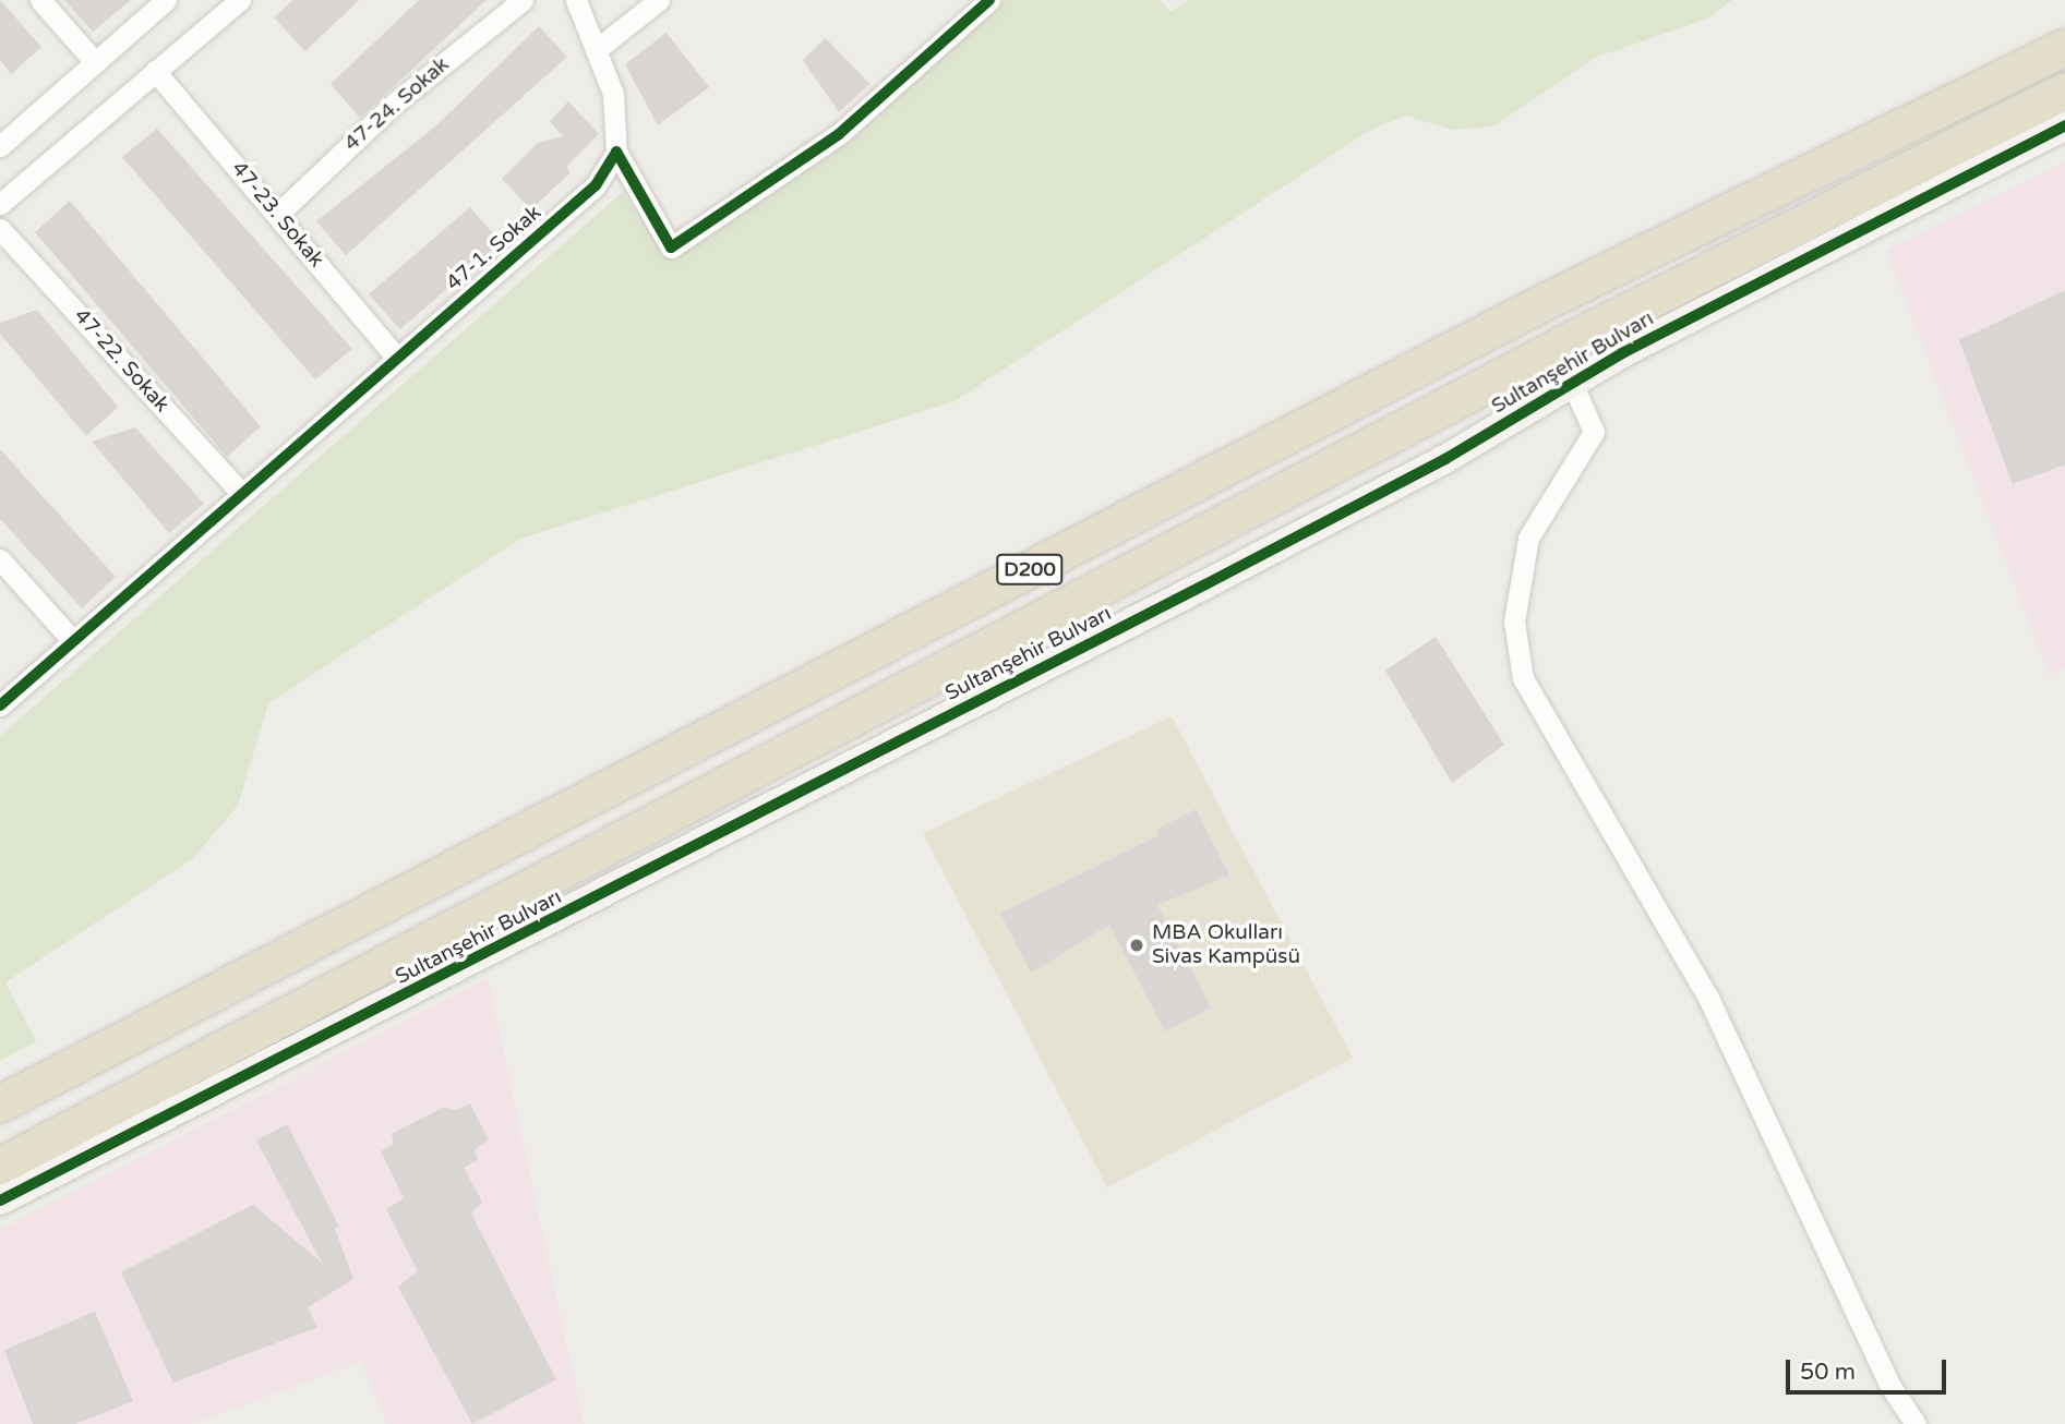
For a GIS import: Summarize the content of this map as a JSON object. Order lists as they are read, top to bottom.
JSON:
{
  "streets": {
    "highway": ["Sultanşehir Bulvarı", "D200"],
    "street": [
      "47-24. Sokak",
      "47-23. Sokak",
      "47-1. Sokak",
      "47-22. Sokak"
    ]
  },
  "crossings": [
    ["47-24. Sokak", "47-23. Sokak"],
    ["47-23. Sokak", "47-1. Sokak"],
    ["47-1. Sokak", "47-22. Sokak"]
  ],
  "places": ["MBA Okulları Sivas Kampüsü"],
  "scale_bar": "50 m"
}
